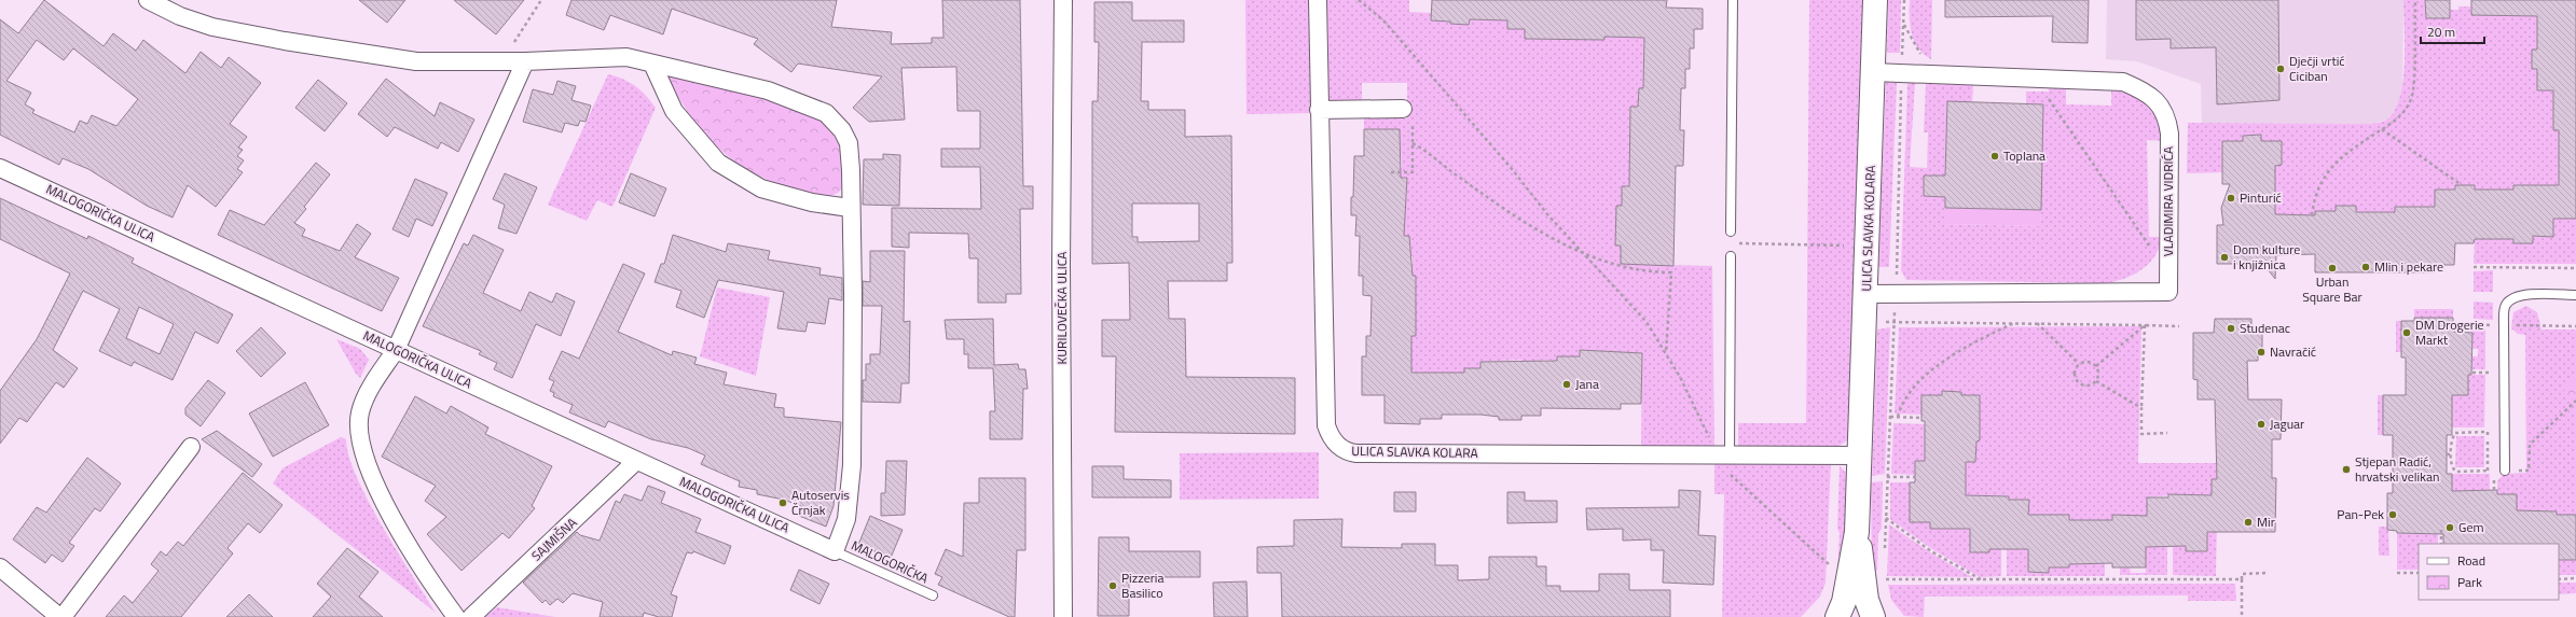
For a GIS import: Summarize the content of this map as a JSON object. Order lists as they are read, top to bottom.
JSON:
{
  "streets": {
    "main road": ["ULICA SLAVKA KOLARA"],
    "street": [
      "VLADIMIRA VIDRIĆA",
      "MALOGORIČKA ULICA",
      "KURILOVEČKA ULICA",
      "SAJMIŠNA"
    ],
    "lane": ["MALOGORIČKA"]
  },
  "crossings": [
    ["VLADIMIRA VIDRIĆA", "ULICA SLAVKA KOLARA"],
    ["MALOGORIČKA ULICA", "SAJMIŠNA"],
    ["MALOGORIČKA ULICA", "MALOGORIČKA"]
  ],
  "places": [
    "Dječji vrtić Ciciban",
    "Toplana",
    "Pinturić",
    "Dom kulture i knjižnica",
    "Mlin i pekare",
    "Urban Square Bar",
    "Studenac",
    "DM Drogerie Markt",
    "Navračić",
    "Jana",
    "Jaguar",
    "Stjepan Radić, hrvatski velikan",
    "Autoservis Črnjak",
    "Pan-Pek",
    "Mir",
    "Gem",
    "Pizzeria Basilico"
  ],
  "legend": ["Road", "Park"],
  "scale_bar": "20 m"
}
